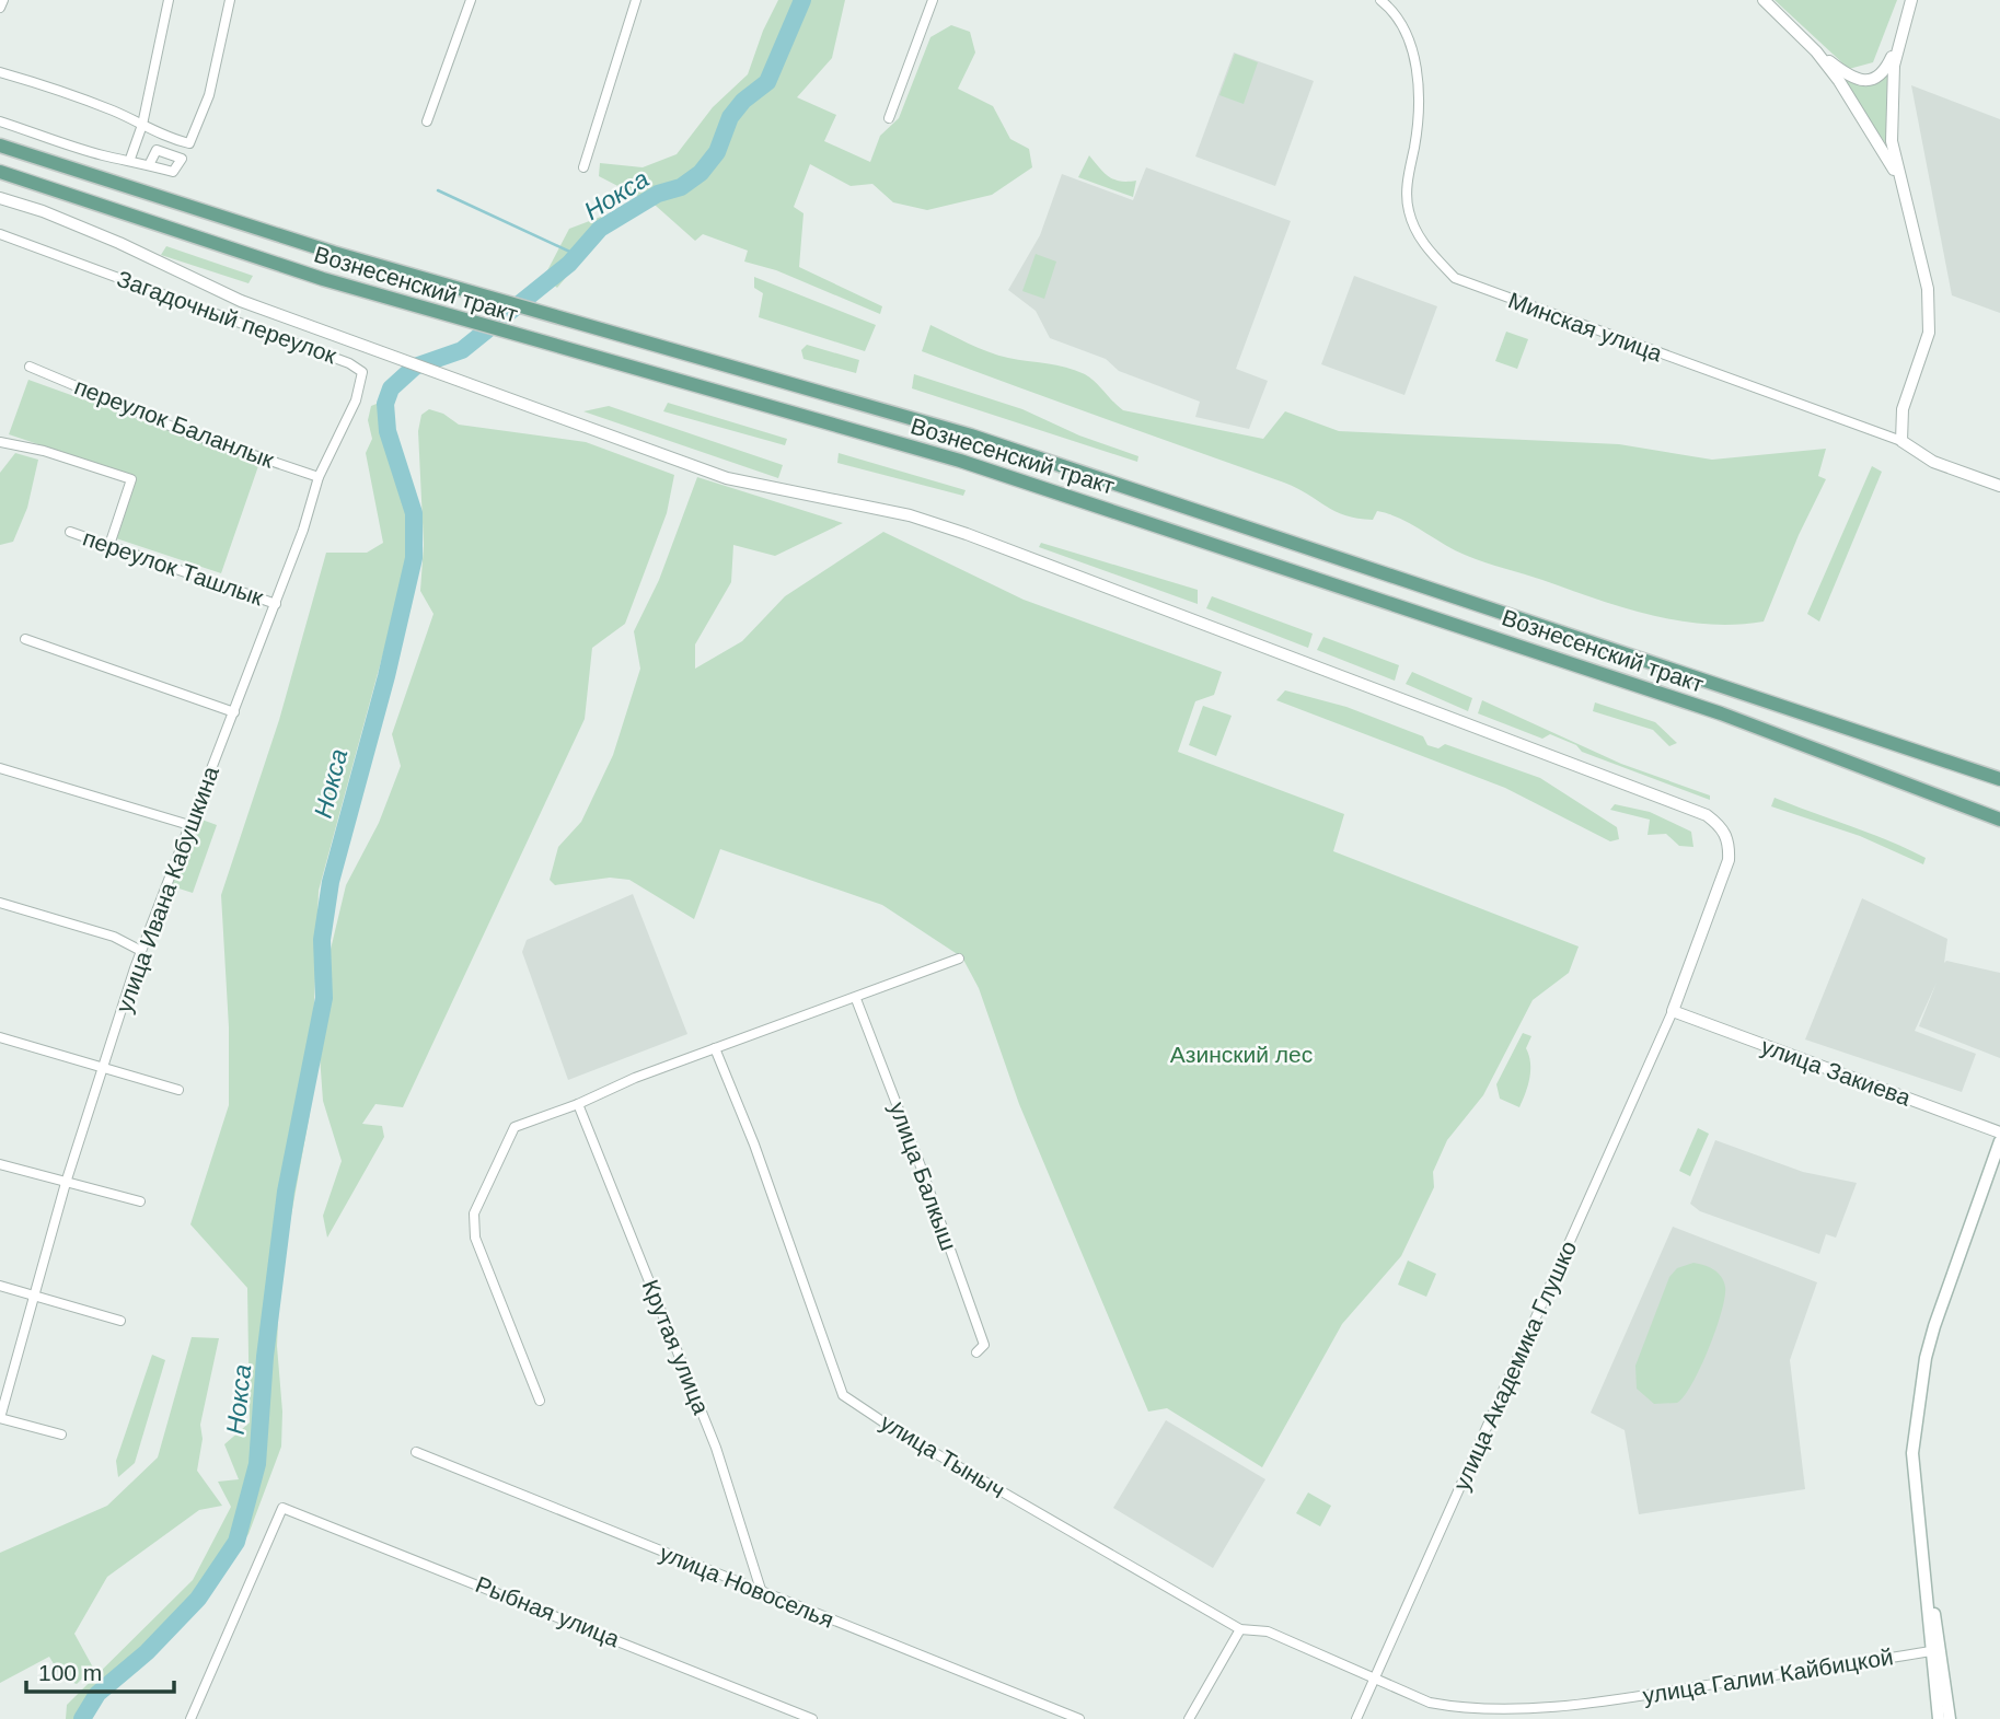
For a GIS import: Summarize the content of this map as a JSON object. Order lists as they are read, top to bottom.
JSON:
{
  "streets": {
    "main road": ["Вознесенский тракт"],
    "street": [
      "Загадочный переулок",
      "Минская улица",
      "переулок Баланлык",
      "переулок Ташлык",
      "улица Ивана Кабушкина",
      "улица Закиева",
      "улица Балкыш",
      "Крутая улица",
      "улица Академика Глушко",
      "улица Тыныч",
      "улица Новоселья",
      "Рыбная улица",
      "улица Галии Кайбицкой"
    ]
  },
  "crossings": [
    ["Загадочный переулок", "улица Ивана Кабушкина"],
    ["переулок Баланлык", "улица Ивана Кабушкина"],
    ["переулок Ташлык", "улица Ивана Кабушкина"],
    ["улица Закиева", "улица Академика Глушко"],
    ["Крутая улица", "улица Новоселья"],
    ["улица Академика Глушко", "улица Тыныч"],
    ["улица Академика Глушко", "улица Галии Кайбицкой"],
    ["улица Тыныч", "улица Галии Кайбицкой"]
  ],
  "water": ["Нокса"],
  "parks": ["Азинский лес"],
  "scale_bar": "100 m"
}
